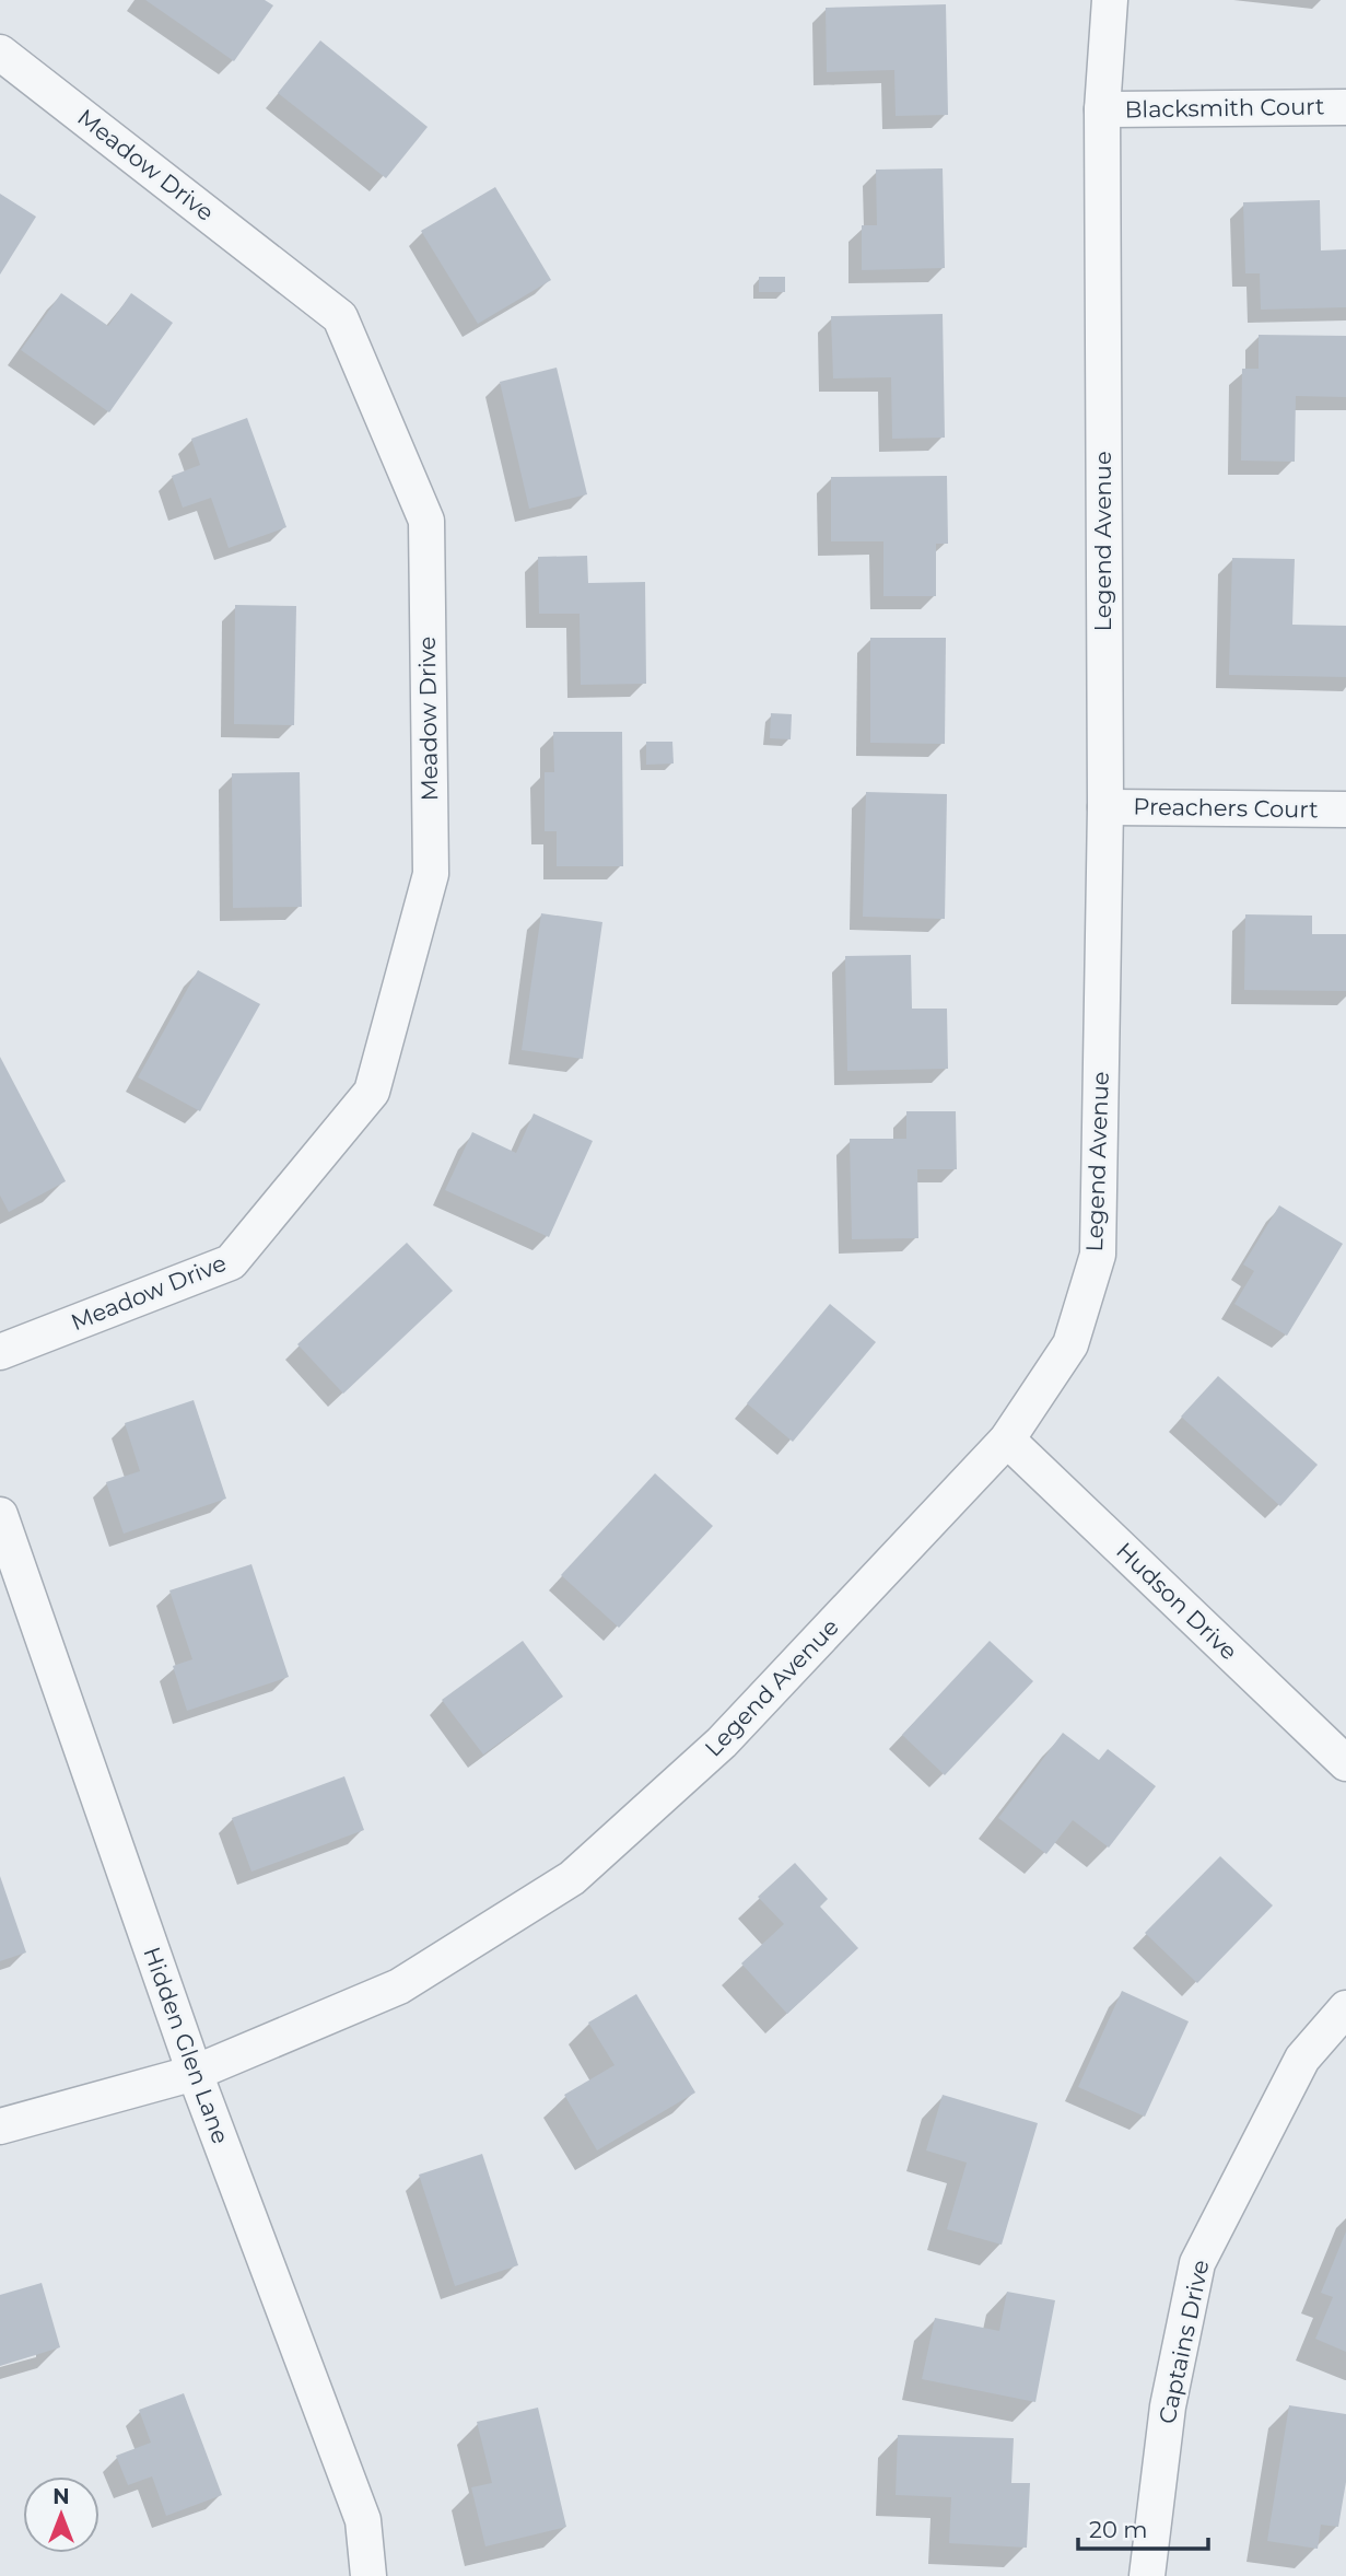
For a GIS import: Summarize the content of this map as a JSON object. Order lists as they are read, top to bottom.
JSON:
{
  "streets": {
    "street": [
      "Blacksmith Court",
      "Meadow Drive",
      "Legend Avenue",
      "Preachers Court",
      "Hudson Drive",
      "Hidden Glen Lane",
      "Captains Drive"
    ]
  },
  "crossings": [
    ["Blacksmith Court", "Legend Avenue"],
    ["Legend Avenue", "Preachers Court"],
    ["Legend Avenue", "Hudson Drive"],
    ["Legend Avenue", "Hidden Glen Lane"]
  ],
  "scale_bar": "20 m",
  "north": "top"
}
